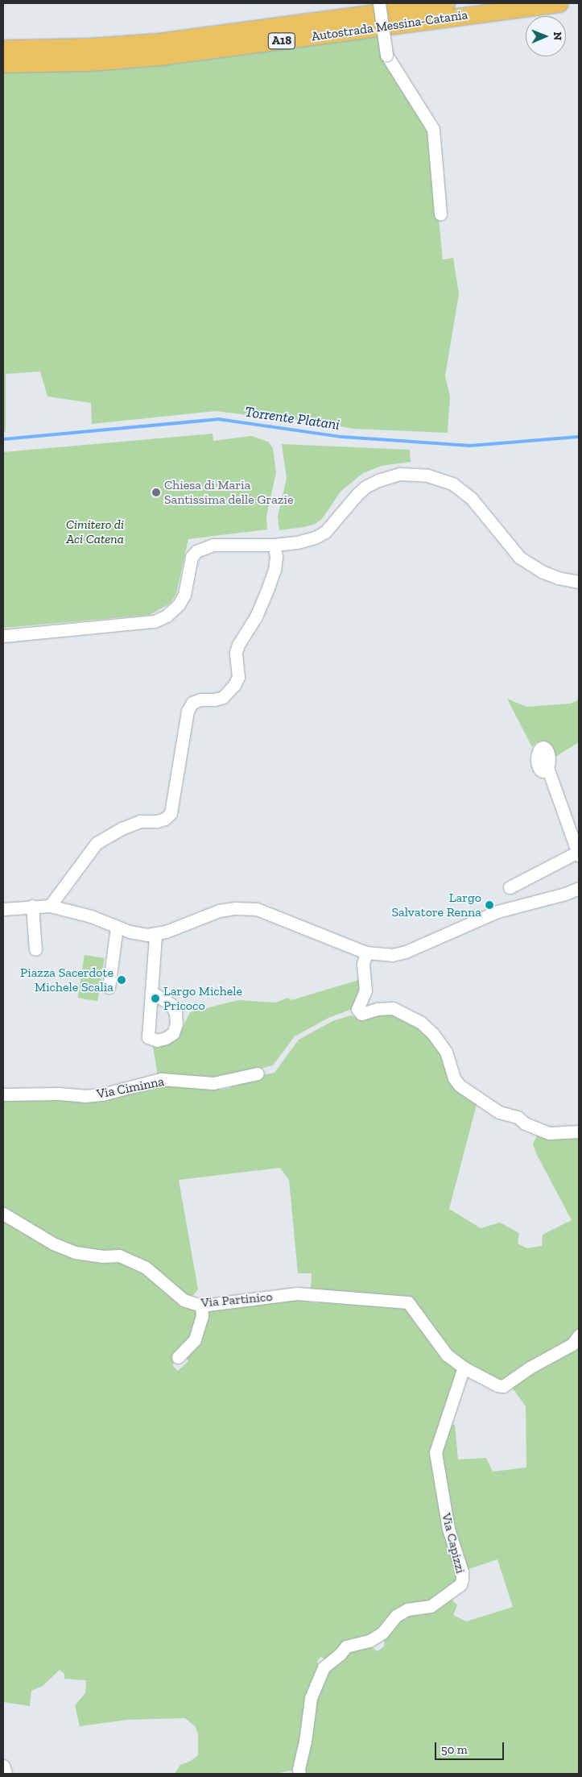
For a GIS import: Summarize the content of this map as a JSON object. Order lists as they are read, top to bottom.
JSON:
{
  "streets": {
    "highway": ["Autostrada Messina-Catania", "A18"],
    "street": ["Via Ciminna", "Via Partinico", "Via Capizzi"]
  },
  "crossings": [
    ["Via Partinico", "Via Capizzi"]
  ],
  "water": ["Torrente Platani"],
  "parks": ["Cimitero di Aci Catena"],
  "places": [
    "Chiesa di Maria Santissima delle Grazie",
    "Largo Salvatore Renna",
    "Piazza Sacerdote Michele Scalia",
    "Largo Michele Pricoco"
  ],
  "scale_bar": "50 m",
  "north": "right"
}
